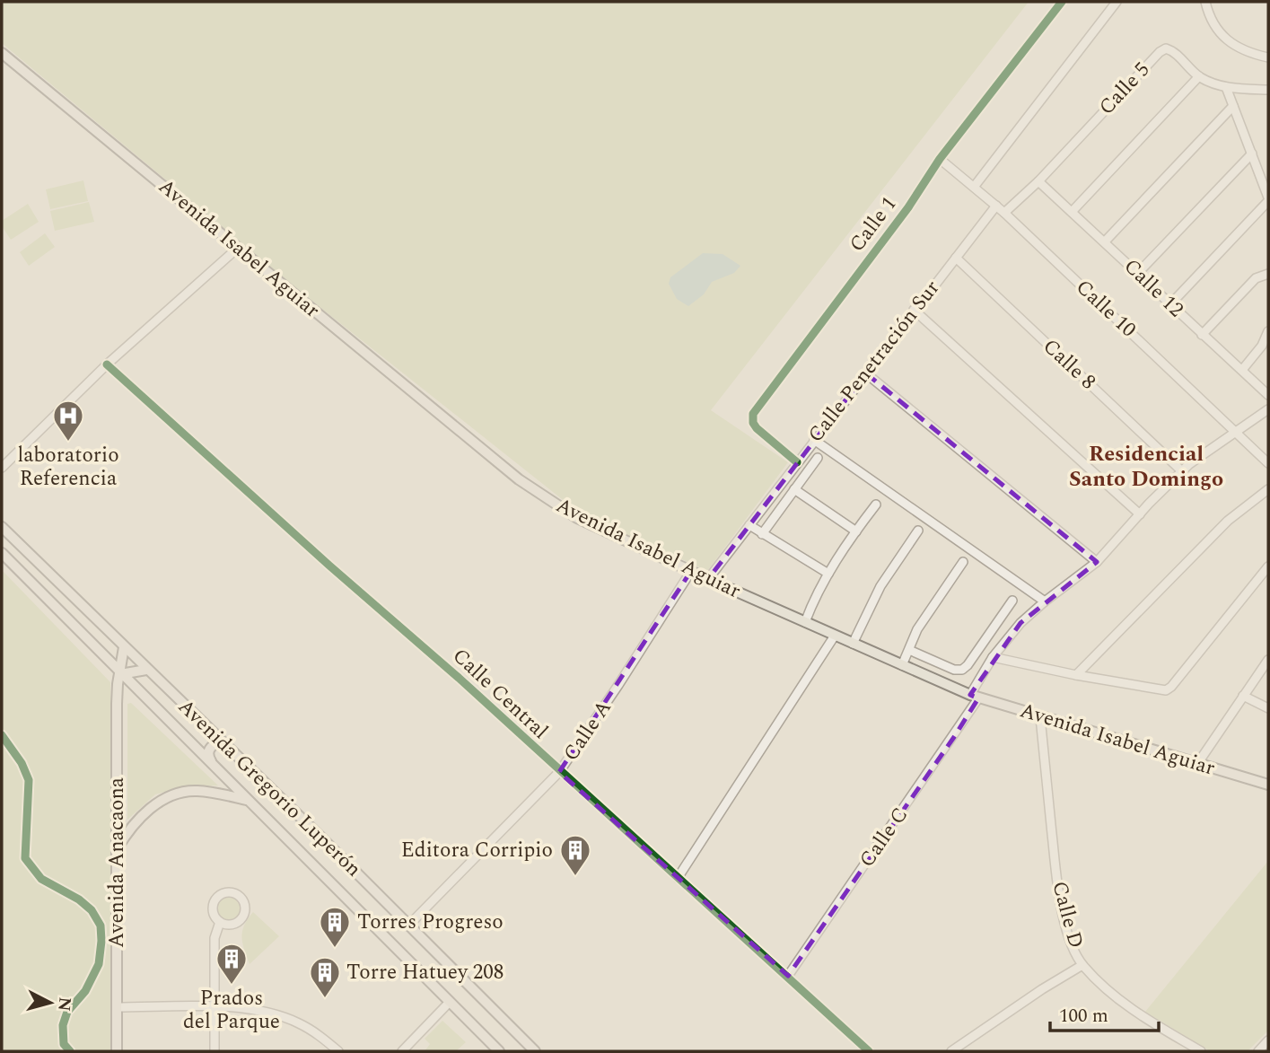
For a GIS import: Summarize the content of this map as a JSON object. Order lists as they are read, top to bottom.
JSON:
{
  "streets": {
    "main road": ["Avenida Isabel Aguiar", "Avenida Gregorio Luperón", "Avenida Anacaona"],
    "street": [
      "Calle 5",
      "Calle 1",
      "Calle 12",
      "Calle 10",
      "Calle Penetración Sur",
      "Calle 8",
      "Calle Central",
      "Calle A",
      "Calle C",
      "Calle D"
    ]
  },
  "crossings": [
    ["Calle 5", "Calle 12"],
    ["Calle 5", "Calle 10"],
    ["Calle 1", "Calle 10"],
    ["Calle 1", "Calle Penetración Sur"],
    ["Avenida Isabel Aguiar", "Calle Penetración Sur"],
    ["Avenida Isabel Aguiar", "Calle A"],
    ["Avenida Isabel Aguiar", "Calle C"],
    ["Avenida Isabel Aguiar", "Calle D"],
    ["Calle 10", "Calle Penetración Sur"],
    ["Calle 10", "Calle C"],
    ["Calle Penetración Sur", "Calle 8"],
    ["Calle 8", "Calle C"],
    ["Calle Central", "Calle A"],
    ["Calle Central", "Calle C"],
    ["Calle A", "Avenida Gregorio Luperón"],
    ["Avenida Gregorio Luperón", "Avenida Anacaona"]
  ],
  "districts": ["Residencial Santo Domingo"],
  "places": {
    "hospital": ["laboratorio Referencia"],
    "building": [
      "Editora Corripio",
      "Torres Progreso",
      "Prados del Parque",
      "Torre Hatuey 208"
    ]
  },
  "scale_bar": "100 m",
  "north": "right"
}
